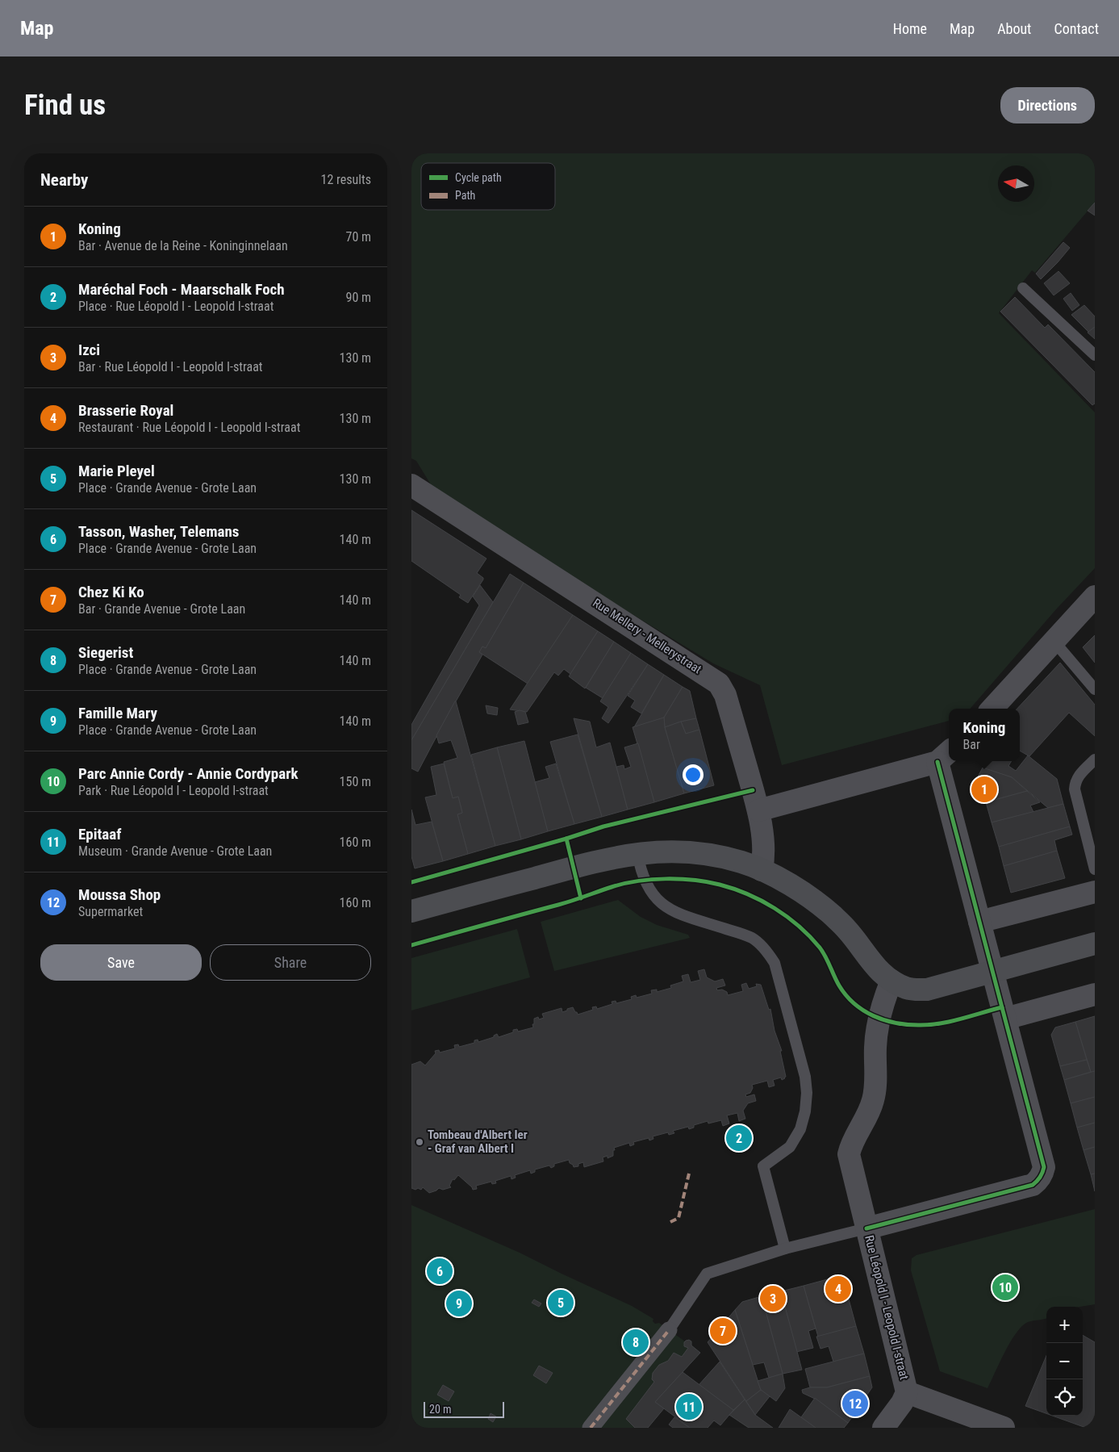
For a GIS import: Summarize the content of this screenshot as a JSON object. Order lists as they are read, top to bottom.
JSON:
{
  "streets": {
    "street": ["Rue Mellery - Mellerystraat", "Rue Léopold I - Leopold I-straat"]
  },
  "places": ["Tombeau d'Albert Ier - Graf van Albert I"],
  "legend": ["Cycle path", "Path"],
  "scale_bar": "20 m",
  "north": "left",
  "page": {
    "header": "Map",
    "nav": [
      "Home",
      "Map",
      "About",
      "Contact"
    ],
    "buttons": [
      "Directions",
      ["Save", "Share"]
    ],
    "title": "Find us",
    "heading": ["Nearby", "12 results"],
    "list": [
      {
        "mark": "1",
        "name": "Koning",
        "note": "Bar · Avenue de la Reine - Koninginnelaan",
        "value": "70 m"
      },
      {
        "mark": "2",
        "name": "Maréchal Foch - Maarschalk Foch",
        "note": "Place · Rue Léopold I - Leopold I-straat",
        "value": "90 m"
      },
      {
        "mark": "3",
        "name": "Izci",
        "note": "Bar · Rue Léopold I - Leopold I-straat",
        "value": "130 m"
      },
      {
        "mark": "4",
        "name": "Brasserie Royal",
        "note": "Restaurant · Rue Léopold I - Leopold I-straat",
        "value": "130 m"
      },
      {
        "mark": "5",
        "name": "Marie Pleyel",
        "note": "Place · Grande Avenue - Grote Laan",
        "value": "130 m"
      },
      {
        "mark": "6",
        "name": "Tasson, Washer, Telemans",
        "note": "Place · Grande Avenue - Grote Laan",
        "value": "140 m"
      },
      {
        "mark": "7",
        "name": "Chez Ki Ko",
        "note": "Bar · Grande Avenue - Grote Laan",
        "value": "140 m"
      },
      {
        "mark": "8",
        "name": "Siegerist",
        "note": "Place · Grande Avenue - Grote Laan",
        "value": "140 m"
      },
      {
        "mark": "9",
        "name": "Famille Mary",
        "note": "Place · Grande Avenue - Grote Laan",
        "value": "140 m"
      },
      {
        "mark": "10",
        "name": "Parc Annie Cordy - Annie Cordypark",
        "note": "Park · Rue Léopold I - Leopold I-straat",
        "value": "150 m"
      },
      {
        "mark": "11",
        "name": "Epitaaf",
        "note": "Museum · Grande Avenue - Grote Laan",
        "value": "160 m"
      },
      {
        "mark": "12",
        "name": "Moussa Shop",
        "note": "Supermarket",
        "value": "160 m"
      }
    ],
    "popup": ["Koning", "Bar"],
    "pins": [
      "1",
      "2",
      "6",
      "10",
      "4",
      "3",
      "5",
      "9",
      "7",
      "8",
      "12",
      "11"
    ],
    "map_buttons": ["+", "−"],
    "scale": "20 m"
  }
}
